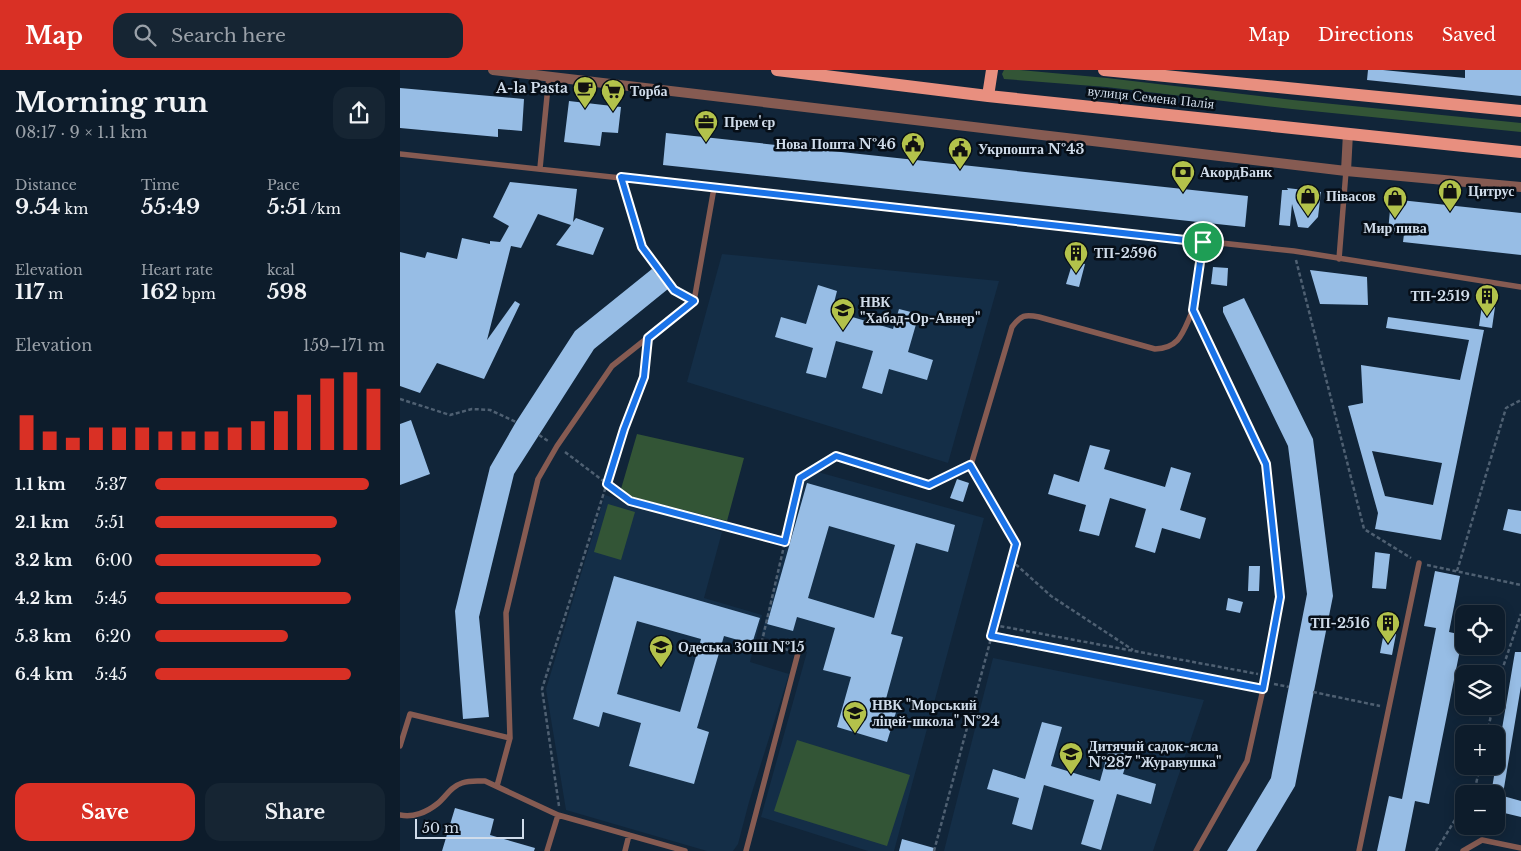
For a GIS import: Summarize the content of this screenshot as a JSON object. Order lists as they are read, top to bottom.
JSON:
{
  "streets": {
    "main road": ["вулиця Семена Палія"]
  },
  "places": {
    "cafe": ["A-la Pasta"],
    "supermarket": ["Торба"],
    "office": ["Прем'єр"],
    "public building": ["Нова Пошта №46", "Укрпошта №43"],
    "bank": ["АкордБанк"],
    "shop": ["Цитрус", "Півасов", "Мир пива"],
    "building": ["ТП-2596", "ТП-2519", "ТП-2516"],
    "school or university": [
      "НВК \"Хабад-Ор-Авнер\"",
      "Одеська ЗОШ №15",
      "НВК \"Морський ліцей-школа\" №24",
      "Дитячий садок-ясла №287 \"Журавушка\""
    ]
  },
  "scale_bar": "50 m",
  "page": {
    "header": "Map",
    "search": "Search here",
    "nav": ["Map", "Directions", "Saved"],
    "heading": ["Morning run", "08:17 · 9 × 1.1 km"],
    "stats": [
      ["Distance", "9.54 km"],
      ["Time", "55:49"],
      ["Pace", "5:51 /km"],
      ["Elevation", "117 m"],
      ["Heart rate", "162 bpm"],
      ["kcal", "598"]
    ],
    "chart": ["Elevation", "159–171 m"],
    "list": [
      {
        "name": "1.1 km",
        "note": "5:37"
      },
      {
        "name": "2.1 km",
        "note": "5:51"
      },
      {
        "name": "3.2 km",
        "note": "6:00"
      },
      {
        "name": "4.2 km",
        "note": "5:45"
      },
      {
        "name": "5.3 km",
        "note": "6:20"
      },
      {
        "name": "6.4 km",
        "note": "5:45"
      }
    ],
    "map_buttons": ["+", "−"],
    "buttons": ["Save", "Share"],
    "scale": "50 m"
  }
}
